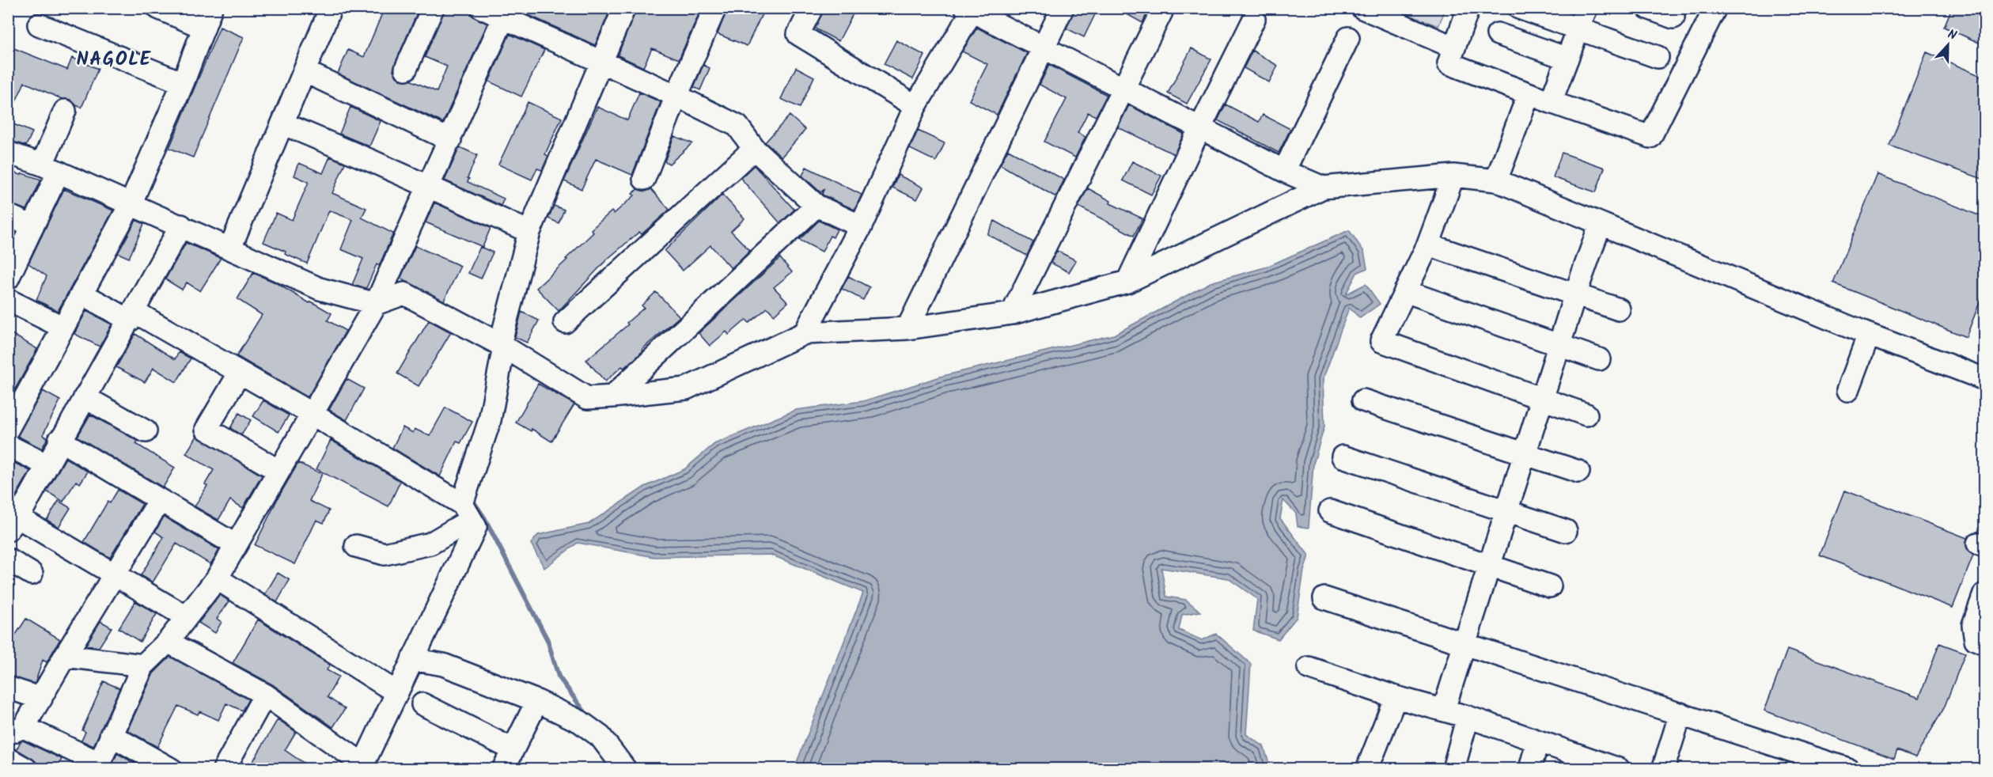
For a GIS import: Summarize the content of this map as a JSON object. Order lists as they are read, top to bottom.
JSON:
{
  "districts": ["NAGOLE"],
  "north": "top"
}
